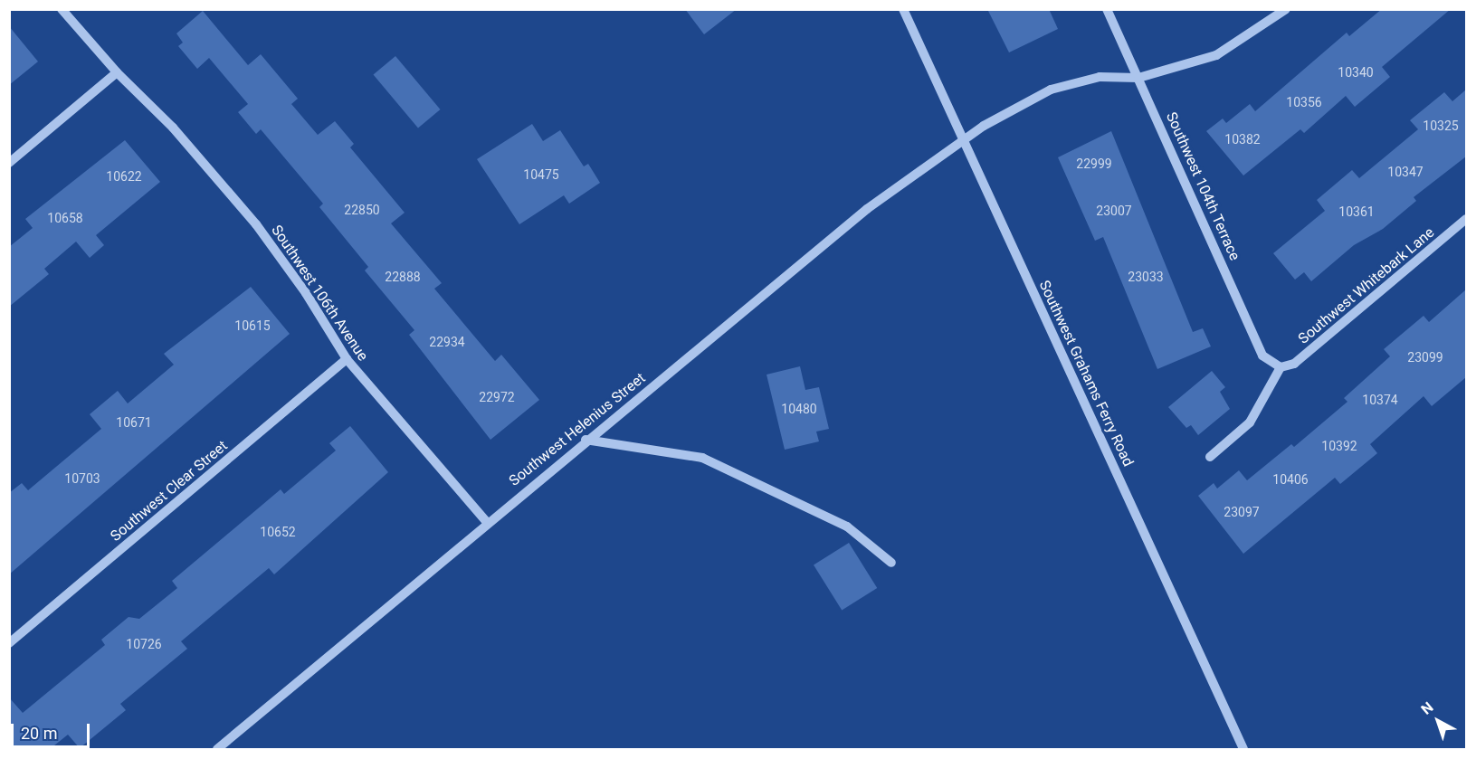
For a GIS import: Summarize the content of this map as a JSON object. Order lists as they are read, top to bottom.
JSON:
{
  "streets": {
    "street": [
      "Southwest 104th Terrace",
      "Southwest Whitebark Lane",
      "Southwest 106th Avenue",
      "Southwest Grahams Ferry Road",
      "Southwest Helenius Street",
      "Southwest Clear Street"
    ]
  },
  "crossings": [
    ["Southwest 104th Terrace", "Southwest Whitebark Lane"],
    ["Southwest 104th Terrace", "Southwest Helenius Street"],
    ["Southwest 106th Avenue", "Southwest Helenius Street"],
    ["Southwest 106th Avenue", "Southwest Clear Street"],
    ["Southwest Grahams Ferry Road", "Southwest Helenius Street"]
  ],
  "house_numbers": [
    "10340",
    "10356",
    "10325",
    "10382",
    "22999",
    "10347",
    "10475",
    "10622",
    "22850",
    "23007",
    "10361",
    "10658",
    "22888",
    "23033",
    "10615",
    "22934",
    "23099",
    "22972",
    "10374",
    "10480",
    "10671",
    "10392",
    "10703",
    "10406",
    "23097",
    "10652",
    "10726"
  ],
  "scale_bar": "20 m",
  "north": "top left"
}
